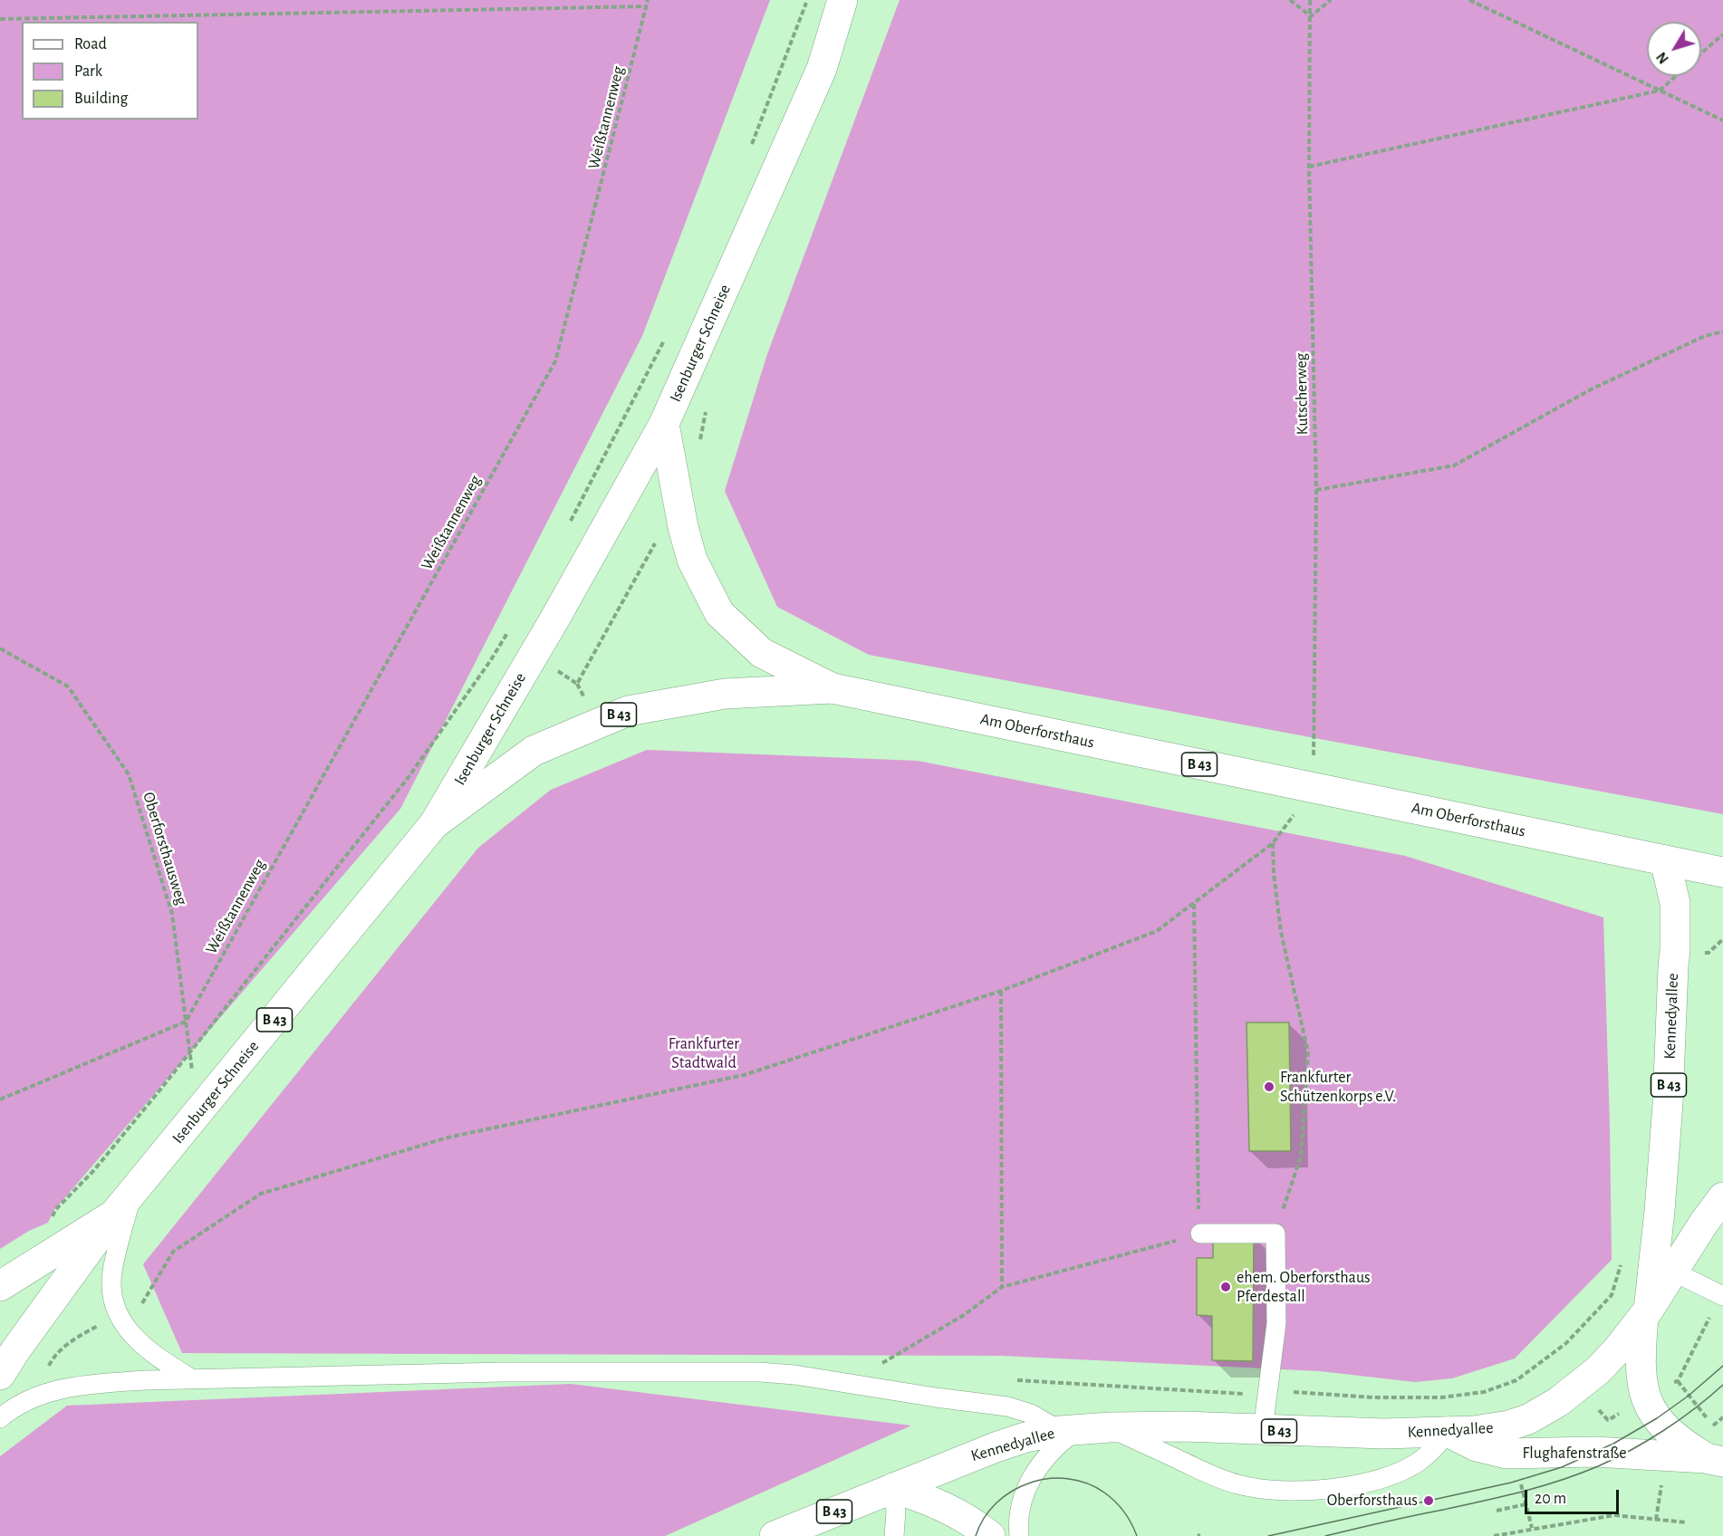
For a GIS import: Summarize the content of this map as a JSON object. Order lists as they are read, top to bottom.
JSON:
{
  "streets": {
    "main road": [
      "Isenburger Schneise",
      "B 43",
      "Am Oberforsthaus",
      "Kennedyallee",
      "Flughafenstraße"
    ],
    "path": ["Weißtannenweg", "Kutscherweg", "Oberforsthausweg"]
  },
  "crossings": [
    ["Weißtannenweg", "Oberforsthausweg"],
    ["Isenburger Schneise", "Am Oberforsthaus"],
    ["Isenburger Schneise", "Oberforsthausweg"],
    ["Kutscherweg", "Am Oberforsthaus"],
    ["B 43", "Am Oberforsthaus"],
    ["B 43", "Kennedyallee"],
    ["B 43", "Flughafenstraße"],
    ["Am Oberforsthaus", "Kennedyallee"],
    ["Kennedyallee", "Flughafenstraße"]
  ],
  "parks": ["Frankfurter Stadtwald"],
  "places": ["Frankfurter Schützenkorps e.V.", "ehem. Oberforsthaus Pferdestall", "Oberforsthaus"],
  "legend": ["Road", "Park", "Building"],
  "scale_bar": "20 m",
  "north": "bottom left"
}
